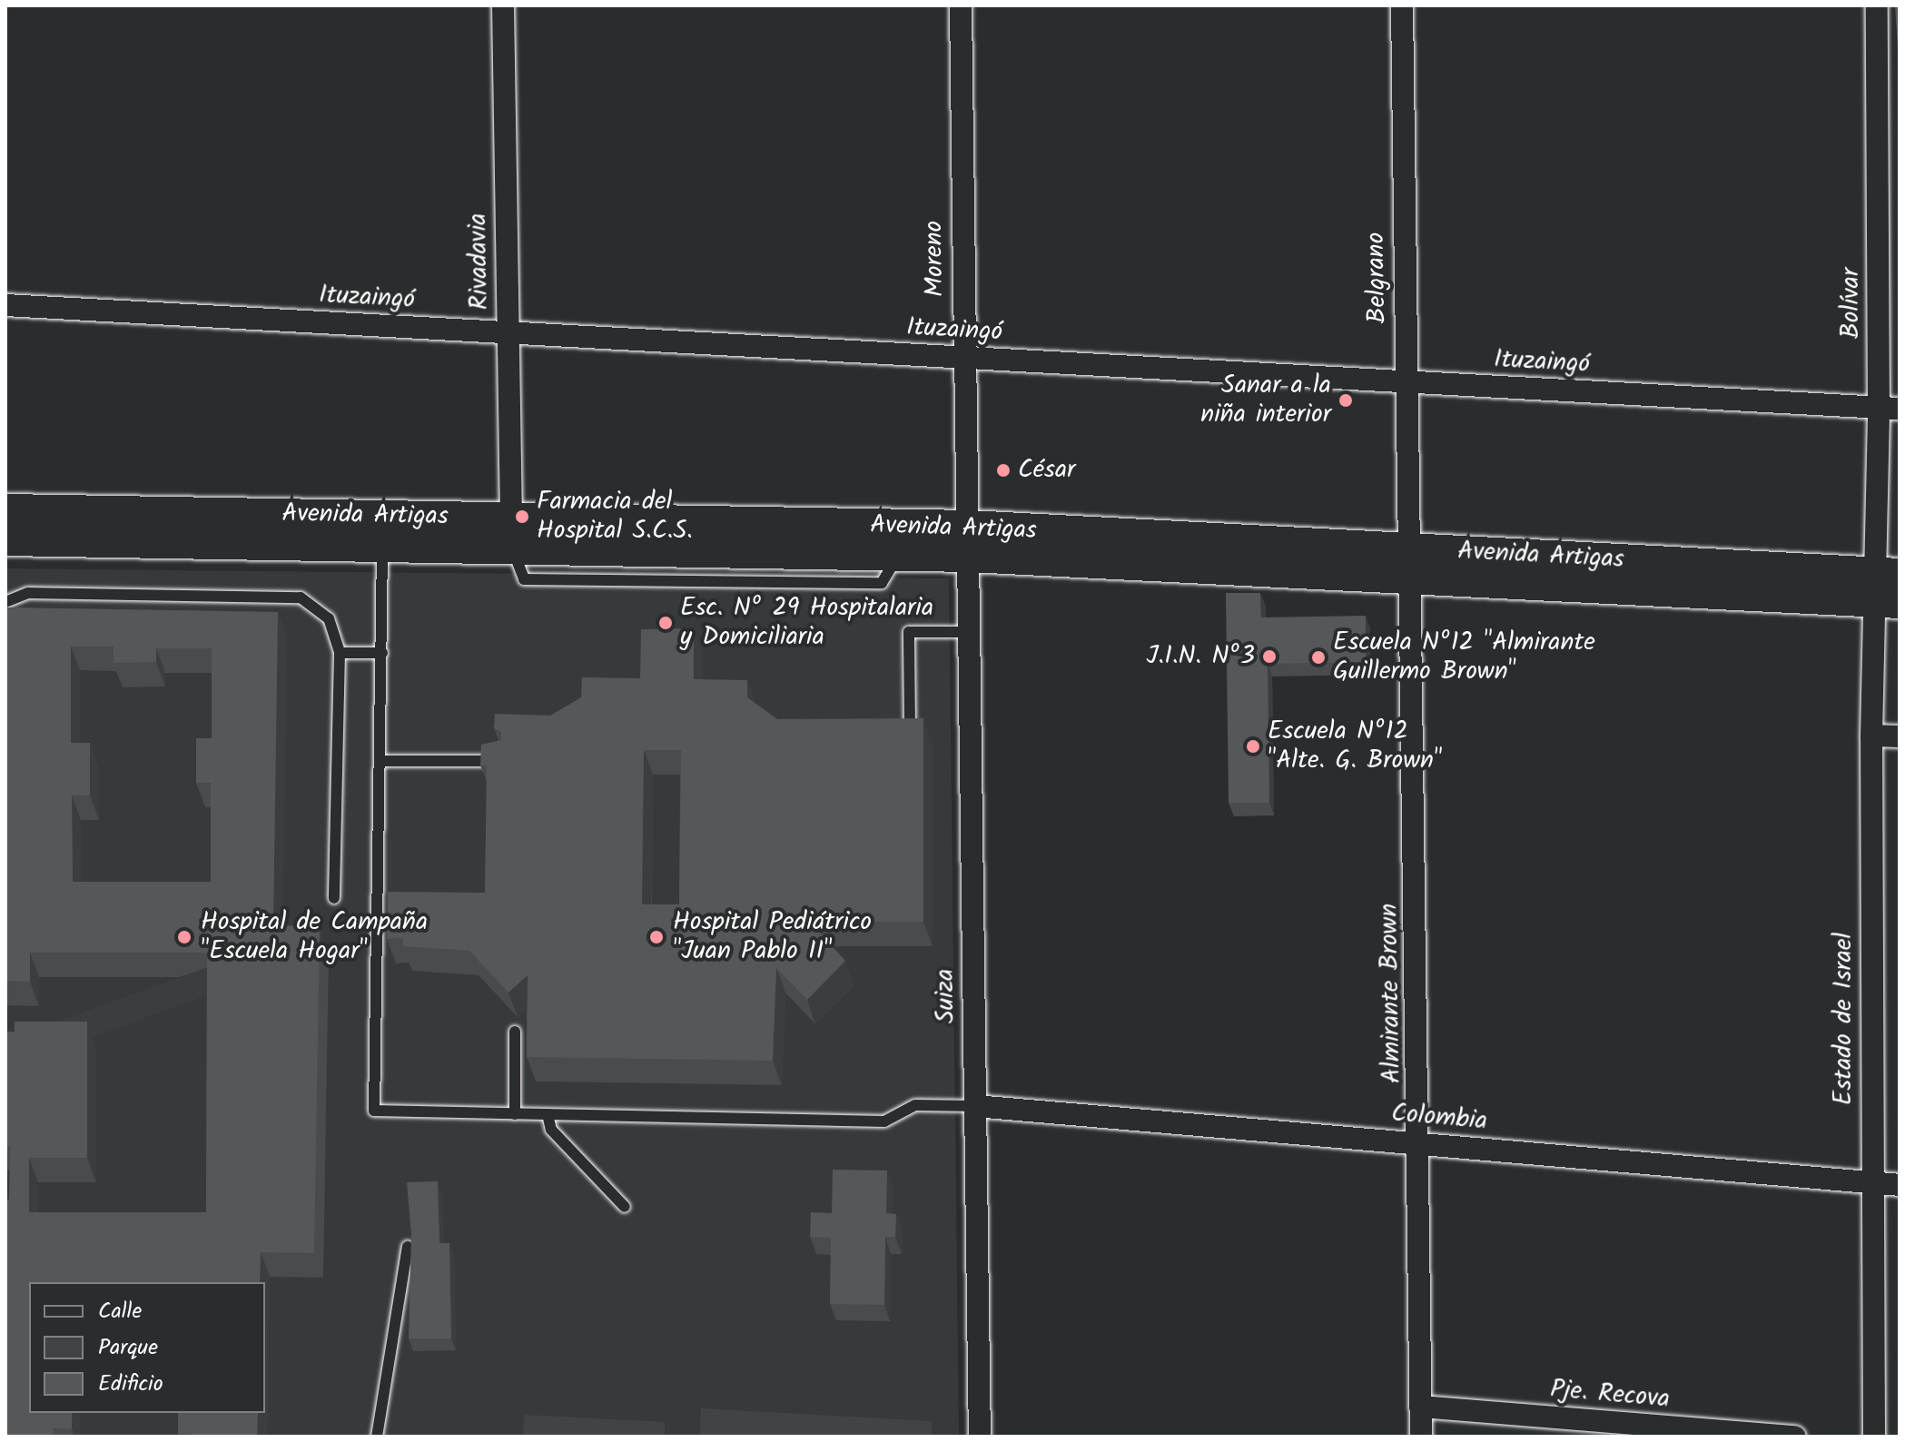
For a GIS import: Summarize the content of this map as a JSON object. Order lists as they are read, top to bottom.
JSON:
{
  "streets": {
    "main road": ["Avenida Artigas"],
    "street": [
      "Moreno",
      "Rivadavia",
      "Belgrano",
      "Ituzaingó",
      "Bolívar",
      "Almirante Brown",
      "Suiza",
      "Estado de Israel",
      "Colombia",
      "Pje. Recova"
    ]
  },
  "crossings": [
    ["Moreno", "Ituzaingó"],
    ["Moreno", "Avenida Artigas"],
    ["Moreno", "Suiza"],
    ["Rivadavia", "Ituzaingó"],
    ["Rivadavia", "Avenida Artigas"],
    ["Belgrano", "Ituzaingó"],
    ["Belgrano", "Avenida Artigas"],
    ["Belgrano", "Almirante Brown"],
    ["Ituzaingó", "Bolívar"],
    ["Bolívar", "Avenida Artigas"],
    ["Bolívar", "Estado de Israel"],
    ["Avenida Artigas", "Almirante Brown"],
    ["Avenida Artigas", "Suiza"],
    ["Avenida Artigas", "Estado de Israel"],
    ["Almirante Brown", "Colombia"],
    ["Almirante Brown", "Pje. Recova"],
    ["Suiza", "Colombia"],
    ["Estado de Israel", "Colombia"]
  ],
  "places": [
    "Sanar a la niña interior",
    "César",
    "Farmacia del Hospital S.C.S.",
    "Esc. Nº 29 Hospitalaria y Domiciliaria",
    "J.I.N. Nº3",
    "Escuela Nº12 \"Almirante Guillermo Brown\"",
    "Escuela Nº12 \"Alte. G. Brown\"",
    "Hospital de Campaña \"Escuela Hogar\"",
    "Hospital Pediátrico \"Juan Pablo II\""
  ],
  "legend": ["Calle", "Parque", "Edificio"]
}
